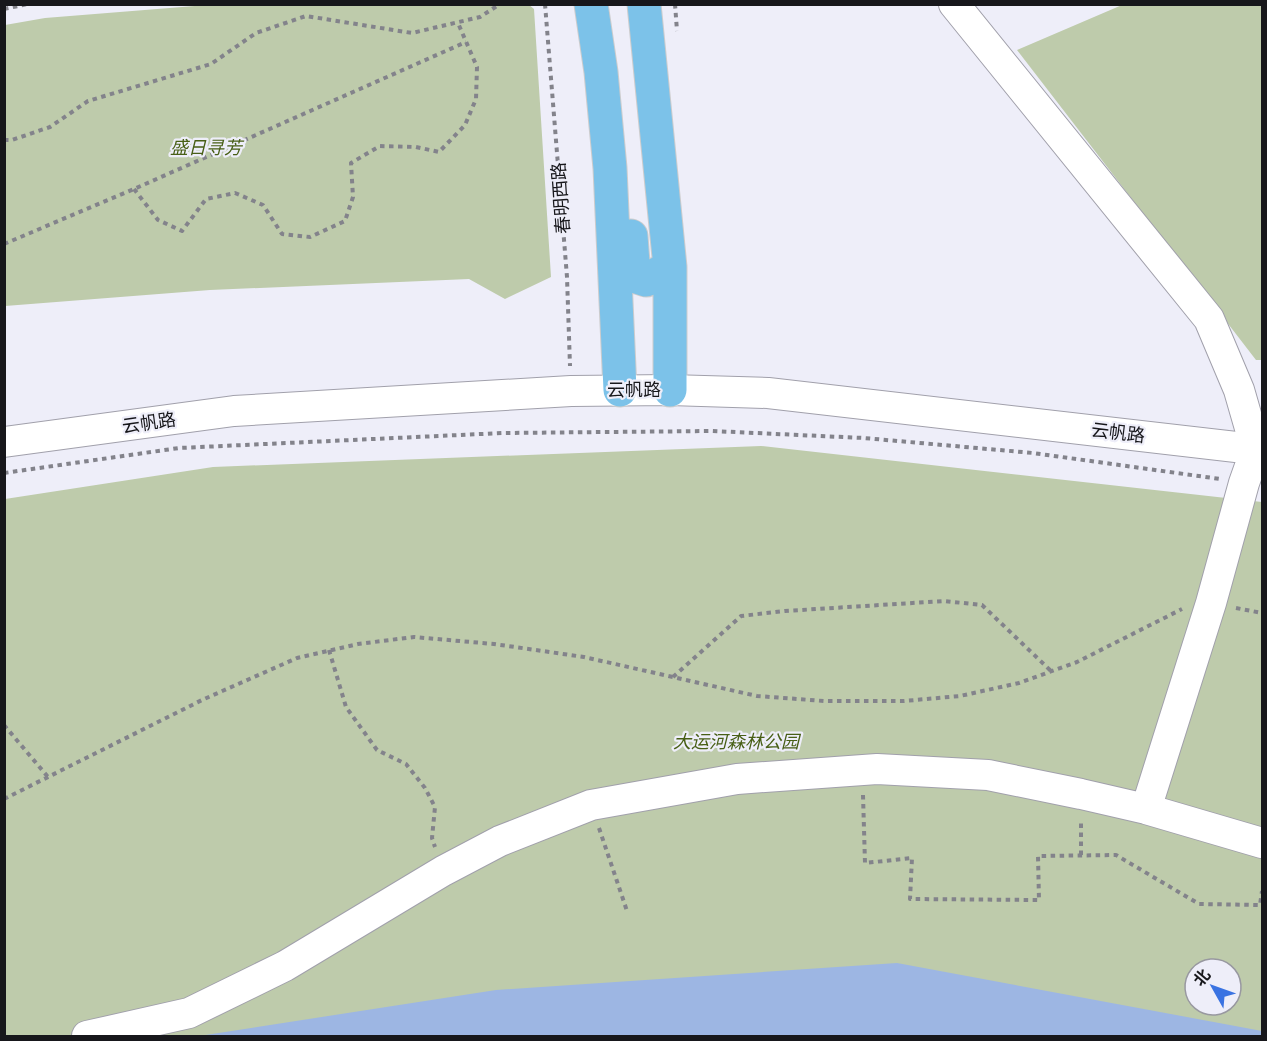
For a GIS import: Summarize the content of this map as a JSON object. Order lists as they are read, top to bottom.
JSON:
{
  "streets": {
    "street": ["云帆路"],
    "path": ["春明西路"]
  },
  "crossings": [
    ["春明西路", "云帆路"]
  ],
  "parks": ["盛日寻芳", "大运河森林公园"],
  "north": "top left"
}
